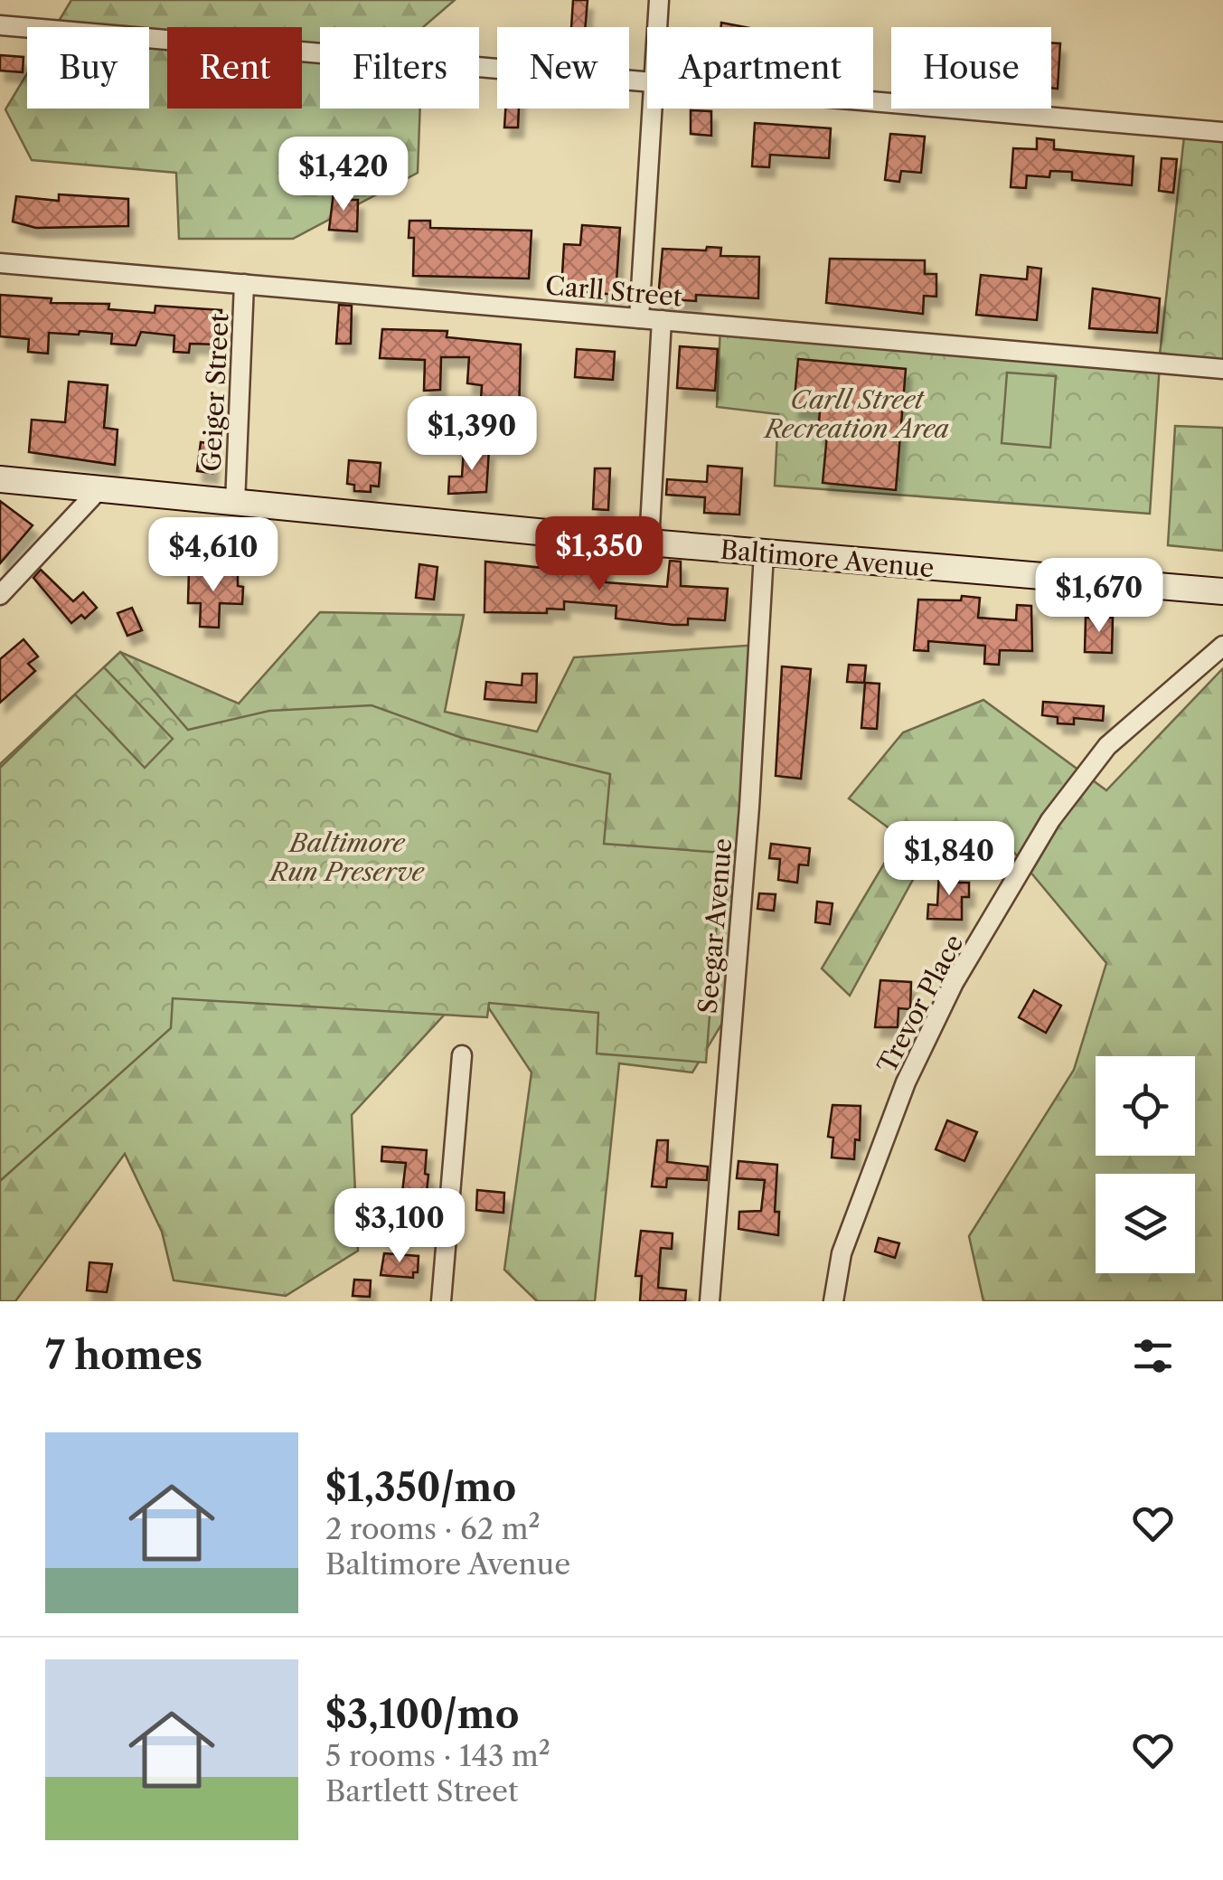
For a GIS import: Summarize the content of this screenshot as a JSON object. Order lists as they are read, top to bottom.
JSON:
{
  "streets": {
    "street": [
      "Carll Street",
      "Geiger Street",
      "Baltimore Avenue",
      "Seegar Avenue",
      "Trevor Place"
    ]
  },
  "crossings": [
    ["Carll Street", "Geiger Street"],
    ["Geiger Street", "Baltimore Avenue"],
    ["Baltimore Avenue", "Seegar Avenue"]
  ],
  "parks": ["Carll Street Recreation Area", "Baltimore Run Preserve"],
  "page": {
    "chip": [
      "Buy",
      "Rent",
      "Filters",
      "New",
      "Apartment",
      "House"
    ],
    "price": [
      "$1,420",
      "$1,390",
      "$1,350",
      "$4,610",
      "$1,670",
      "$1,840",
      "$3,100"
    ],
    "heading": "7 homes",
    "list": [
      {
        "name": "$1,350/mo",
        "note": "2 rooms · 62 m² · Baltimore Avenue"
      },
      {
        "name": "$3,100/mo",
        "note": "5 rooms · 143 m² · Bartlett Street"
      }
    ]
  }
}
